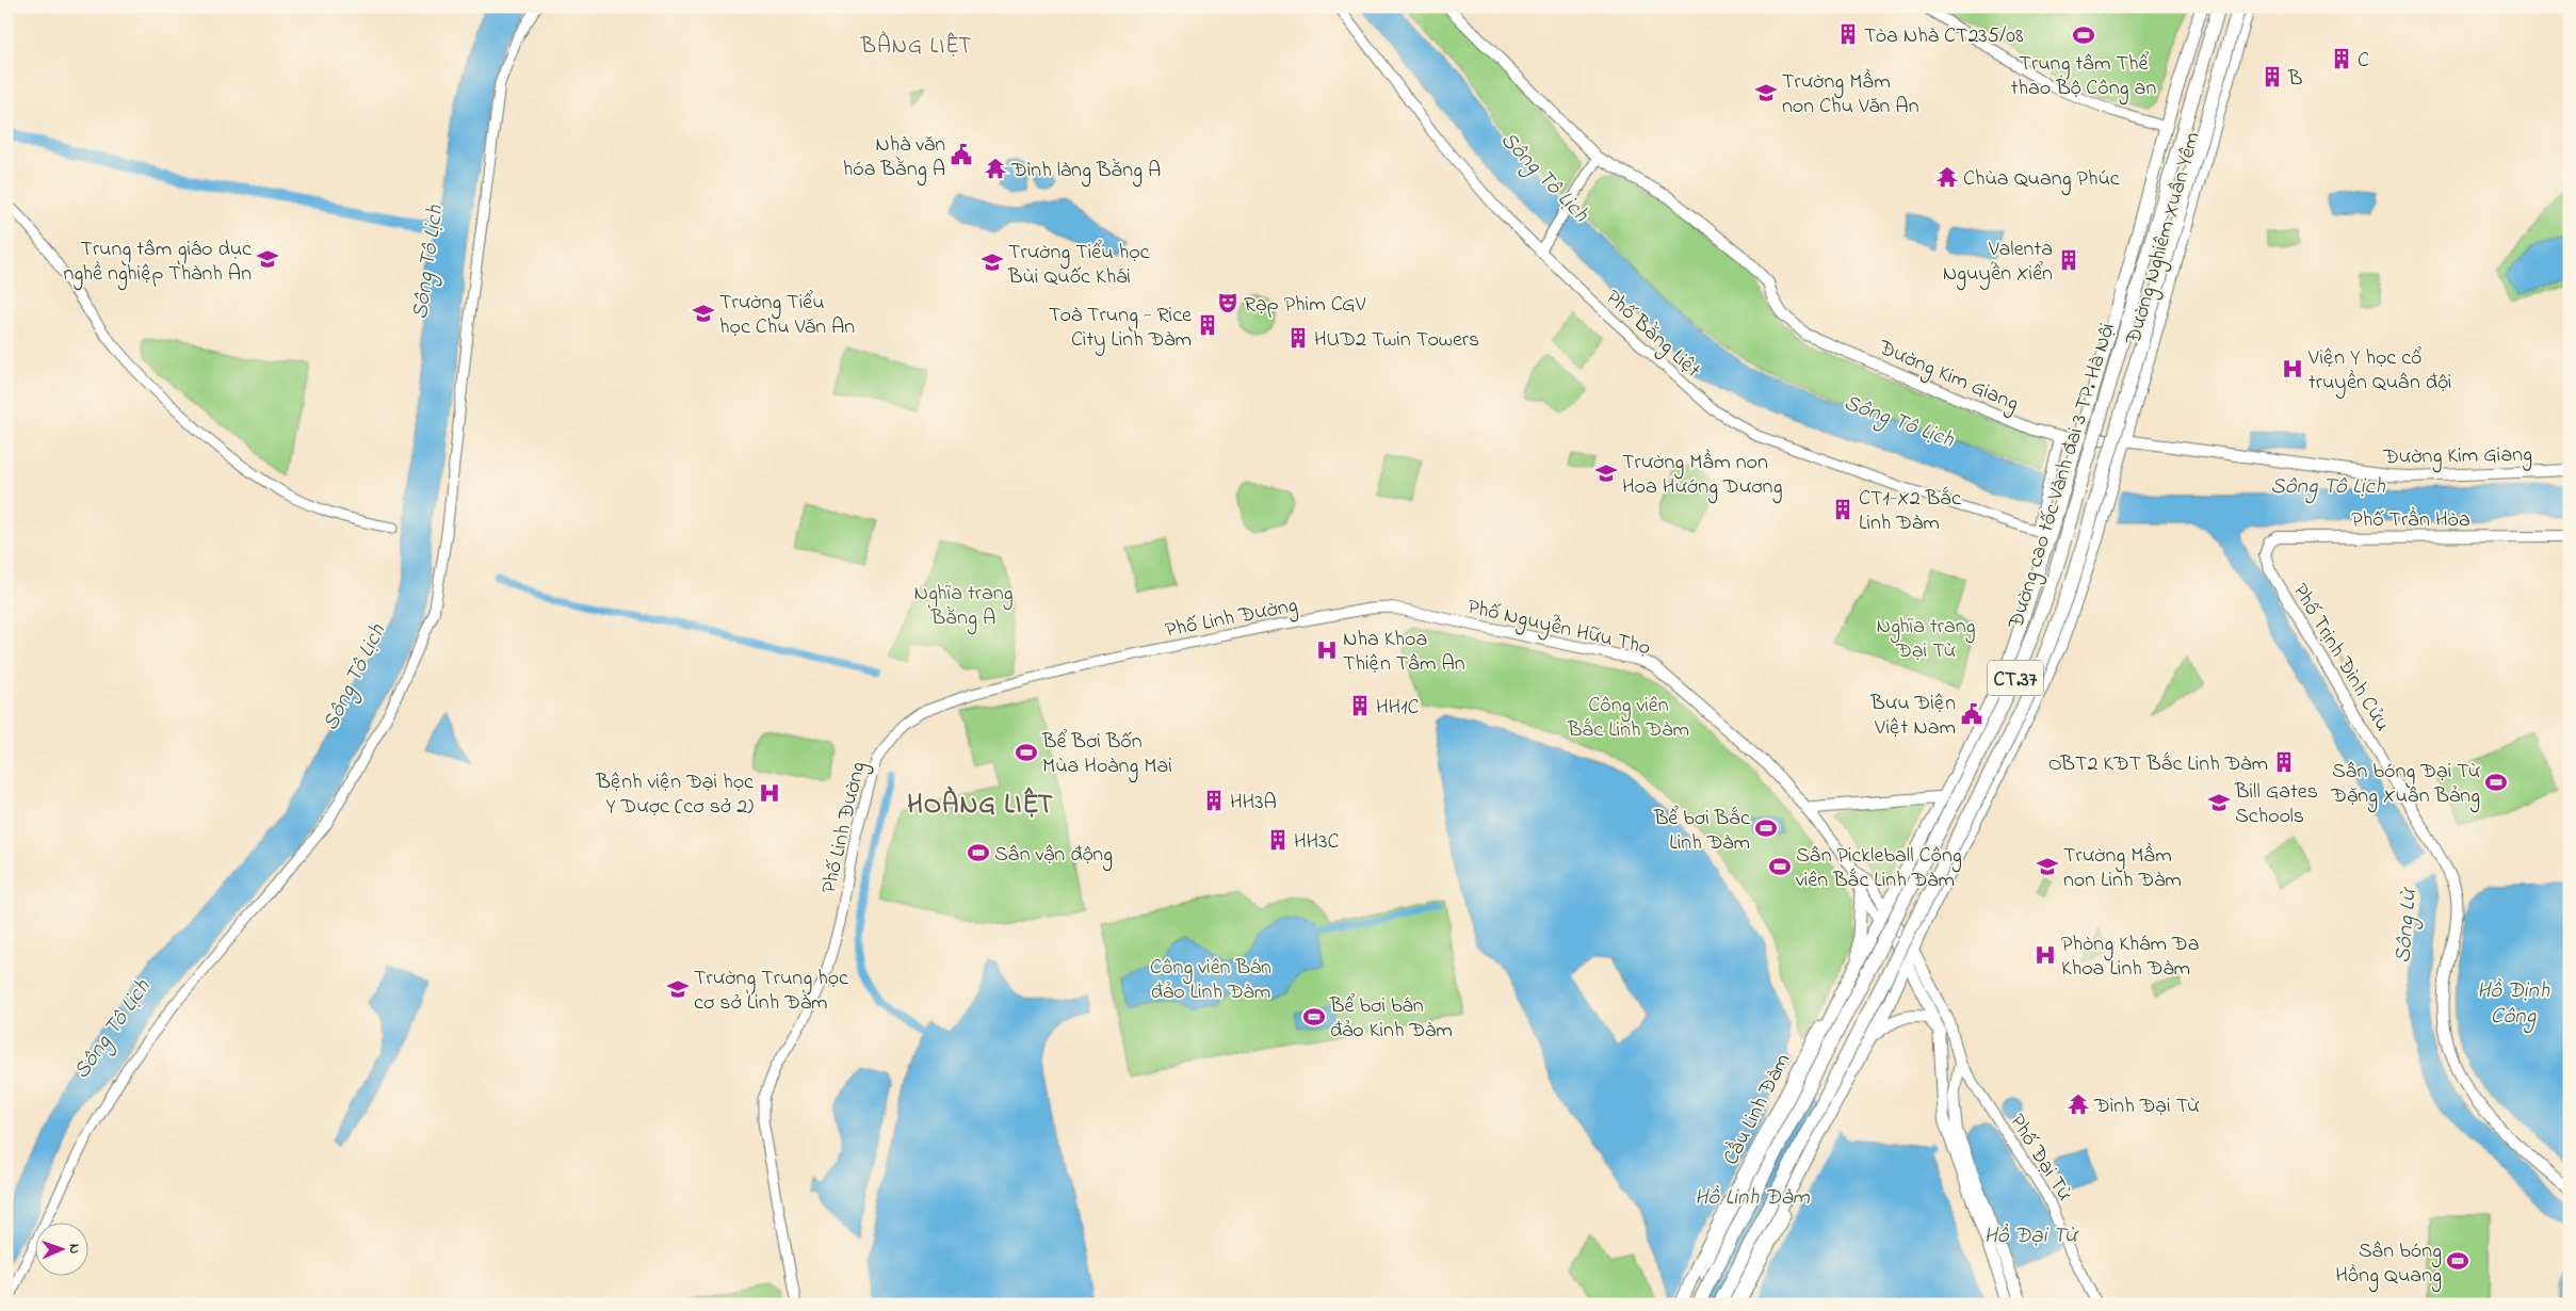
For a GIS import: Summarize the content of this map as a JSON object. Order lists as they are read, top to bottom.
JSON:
{
  "streets": {
    "highway": ["Đường cao tốc Vành đai 3 TP. Hà Nội", "CT.37"],
    "main road": [
      "Đường Nghiêm Xuân Yêm",
      "Đường Kim Giang",
      "Phố Trần Hòa",
      "Phố Nguyễn Hữu Thọ",
      "Phố Trịnh Đình Cửu",
      "Cầu Linh Đàm"
    ],
    "street": ["Phố Bằng Liệt", "Phố Linh Đường", "Phố Đại Từ"]
  },
  "crossings": [
    ["Đường Nghiêm Xuân Yêm", "Phố Bằng Liệt"],
    ["Đường Nghiêm Xuân Yêm", "Đường Kim Giang"],
    ["Phố Trần Hòa", "Phố Trịnh Đình Cửu"],
    ["Phố Linh Đường", "Phố Nguyễn Hữu Thọ"],
    ["Phố Nguyễn Hữu Thọ", "Cầu Linh Đàm"],
    ["Phố Nguyễn Hữu Thọ", "Phố Đại Từ"]
  ],
  "districts": ["BÀNG LIỆT", "HOÀNG LIỆT"],
  "water": [
    "Sông Tô Lịch",
    "Sông Lừ",
    "Hồ Định Công",
    "Hồ Linh Đàm",
    "Hồ Đại Từ"
  ],
  "parks": [
    "Nghĩa trang Bằng A",
    "Nghĩa trang Đại Từ",
    "Công viên Bắc Linh Đàm",
    "Công viên Bán đảo Linh Đàm"
  ],
  "places": {
    "building": [
      "Tòa Nhà CT235/08",
      "C",
      "B",
      "Valenta Nguyễn Xiển",
      "Toà Trung - Rice City Linh Đàm",
      "HUD2 Twin Towers",
      "CT1-X2 Bắc Linh Đàm",
      "HH1C",
      "OBT2 KĐT Bắc Linh Đàm",
      "HH3A",
      "HH3C"
    ],
    "sports": [
      "Trung tâm Thể thao Bộ Công an",
      "Bể Bơi Bốn Mùa Hoàng Mai",
      "Sân bóng Đại Từ Đặng Xuân Bảng",
      "Bể bơi Bắc Linh Đàm",
      "Sân vận động",
      "Sân Pickleball Công viên Bắc Linh Đàm",
      "Bể bơi bán đảo Kinh Đàm",
      "Sân bóng Hồng Quang"
    ],
    "school or university": [
      "Trường Mầm non Chu Văn An",
      "Trung tâm giáo dục nghề nghiệp Thành An",
      "Trường Tiểu học Bùi Quốc Khái",
      "Trường Tiểu học Chu Văn An",
      "Trường Mầm non Hoa Hướng Dương",
      "Bill Gates Schools",
      "Trường Mầm non Linh Đàm",
      "Trường Trung học cơ sở Linh Đàm"
    ],
    "public building": ["Nhà văn hóa Bằng A", "Bưu Điện Việt Nam"],
    "temple": ["Đình làng Bằng A", "Chùa Quang Phúc", "Đình Đại Từ"],
    "theatre": ["Rạp Phim CGV"],
    "hospital": [
      "Viện Y học cổ truyền Quân đội",
      "Nha Khoa Thiện Tâm An",
      "Bệnh viện Đại học Y Dược (cơ sở 2)",
      "Phòng Khám Đa Khoa Linh Đàm"
    ]
  },
  "north": "right"
}
